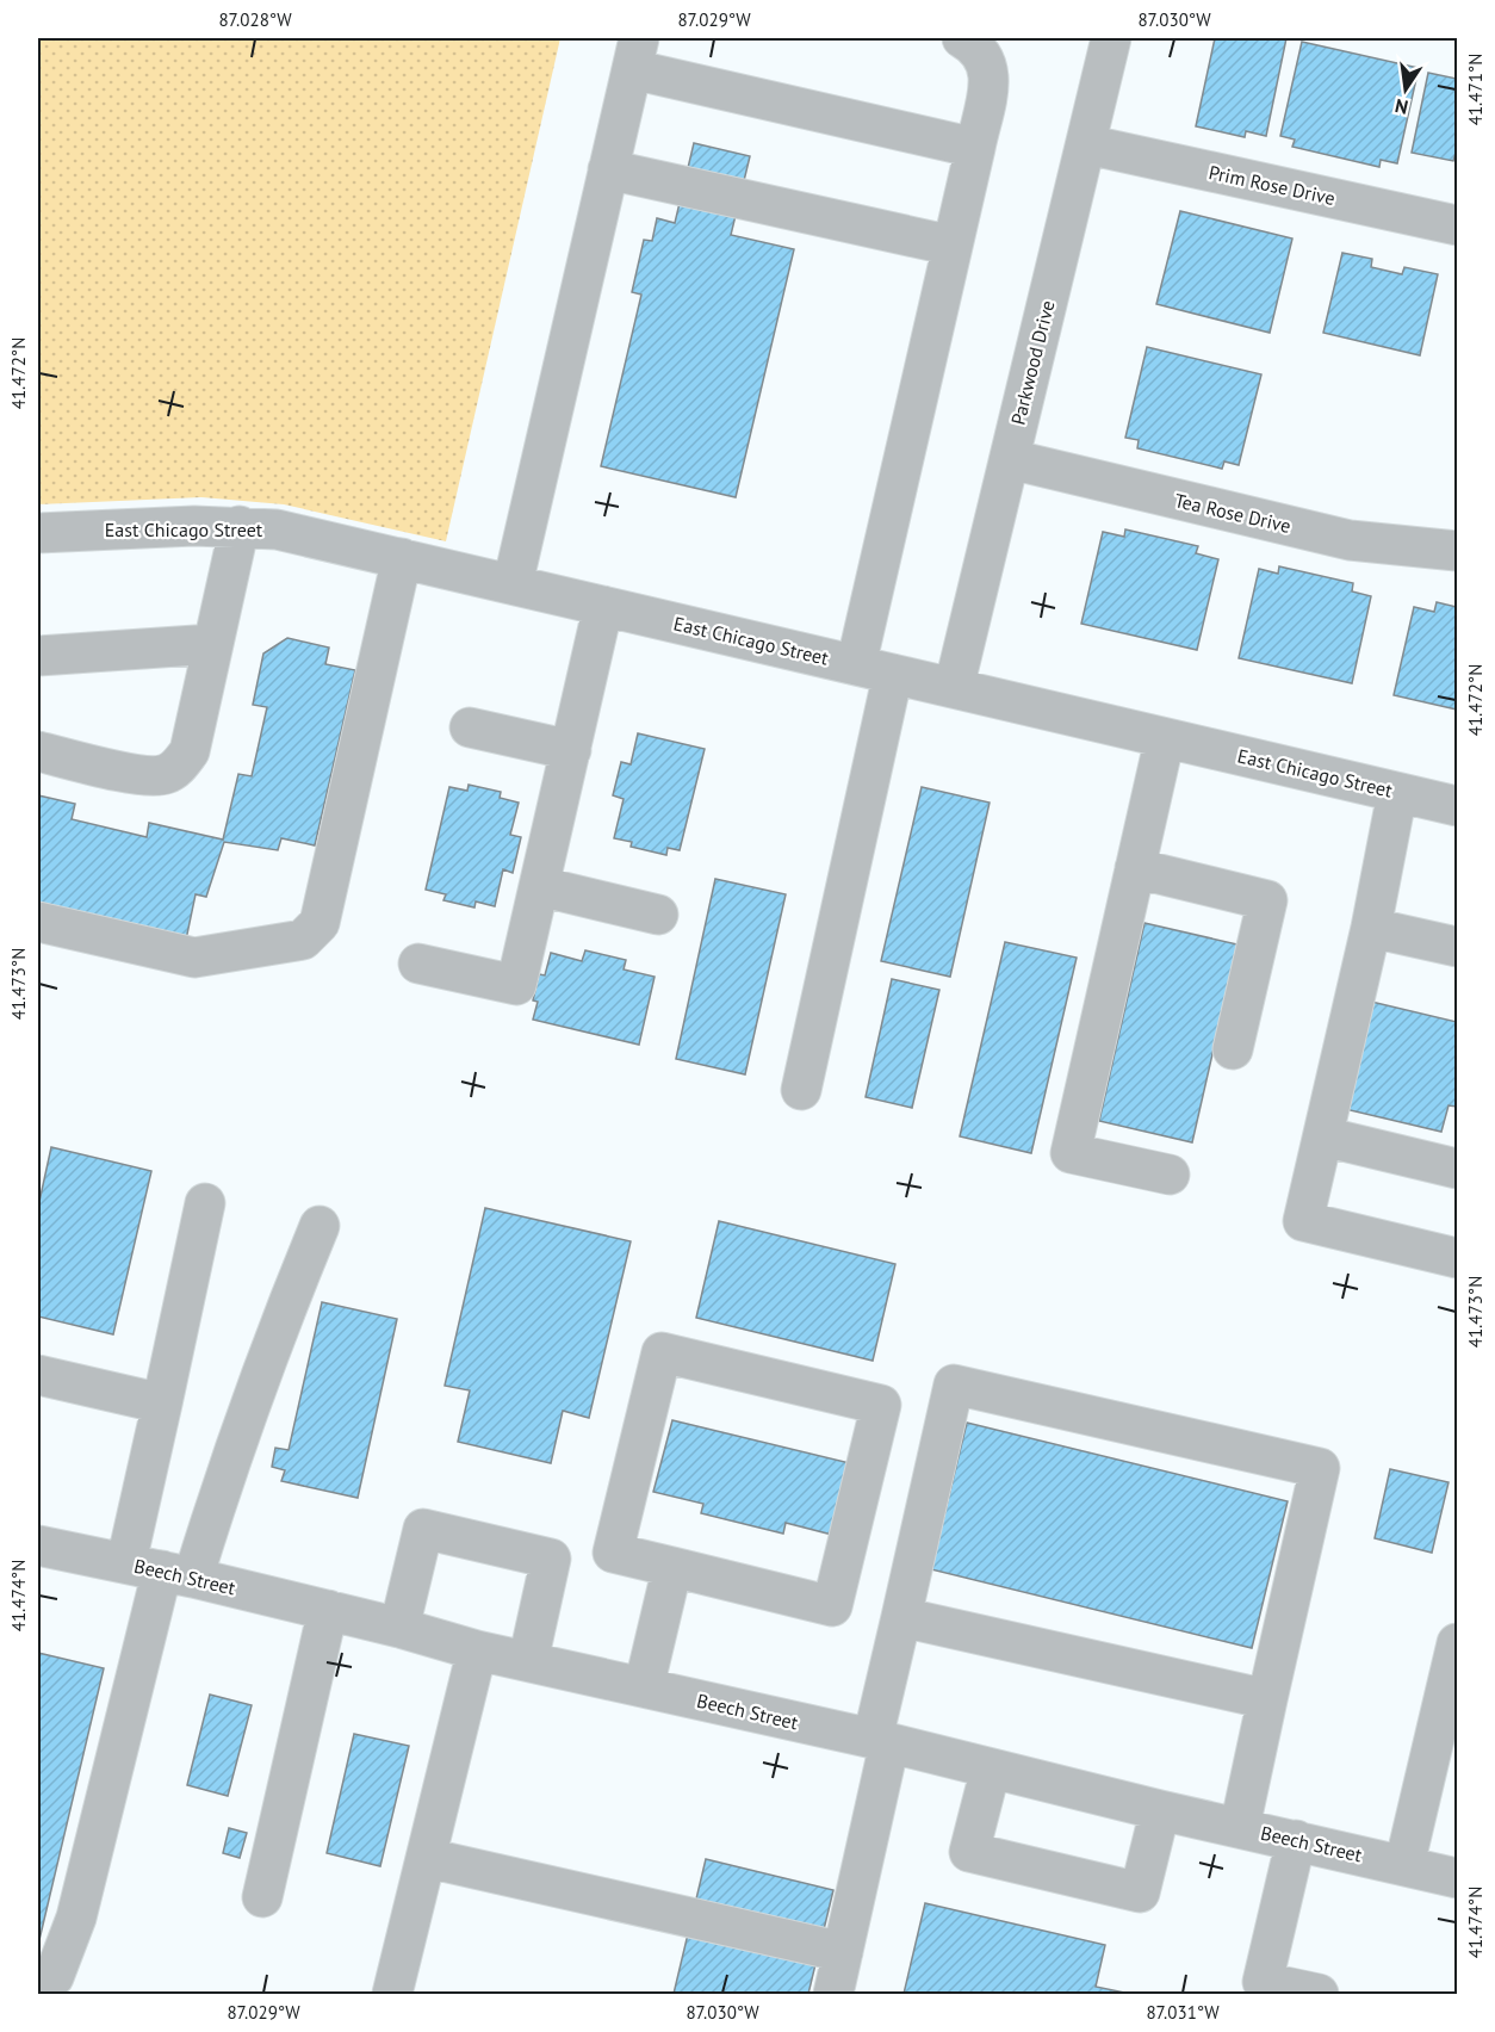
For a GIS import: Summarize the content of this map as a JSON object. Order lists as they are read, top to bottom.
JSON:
{
  "streets": {
    "street": [
      "Prim Rose Drive",
      "Parkwood Drive",
      "Tea Rose Drive",
      "East Chicago Street",
      "Beech Street"
    ]
  },
  "crossings": [
    ["Prim Rose Drive", "Parkwood Drive"],
    ["Parkwood Drive", "Tea Rose Drive"],
    ["Parkwood Drive", "East Chicago Street"]
  ],
  "north": "bottom",
  "coordinates": [
    "87.028°W",
    "87.029°W",
    "87.030°W",
    "41.471°N",
    "41.472°N",
    "41.473°N",
    "41.474°N",
    "87.031°W"
  ]
}
